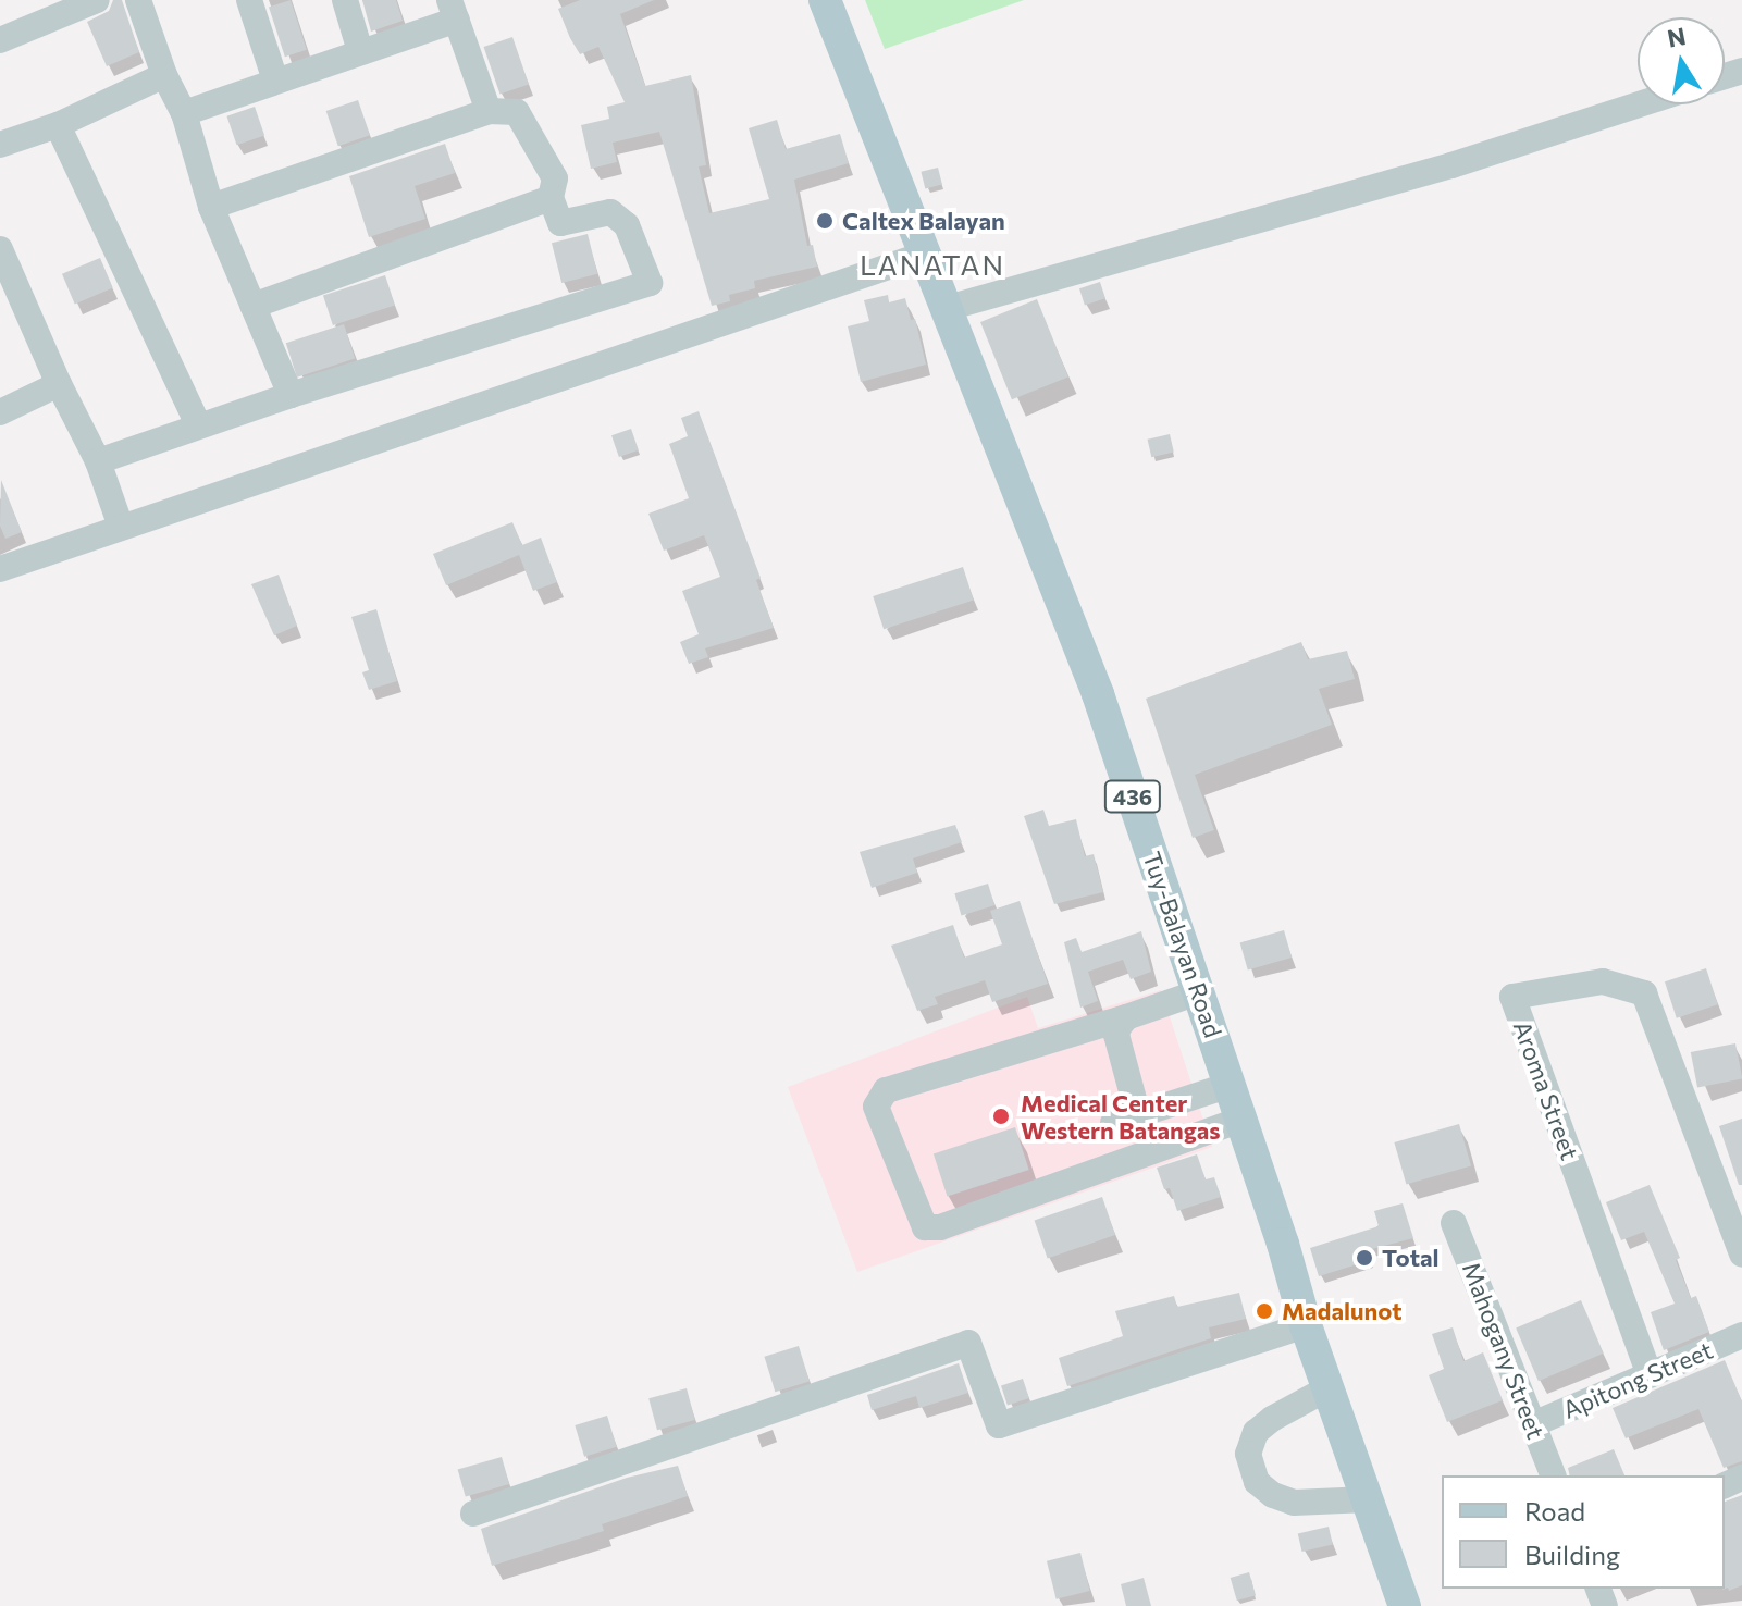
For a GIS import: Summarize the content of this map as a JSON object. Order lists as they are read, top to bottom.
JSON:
{
  "streets": {
    "main road": ["436", "Tuy-Balayan Road"],
    "street": ["Aroma Street", "Mahogany Street", "Apitong Street"]
  },
  "crossings": [
    ["Aroma Street", "Apitong Street"],
    ["Mahogany Street", "Apitong Street"]
  ],
  "districts": ["LANATAN"],
  "places": [
    "Caltex Balayan",
    "Medical Center Western Batangas",
    "Total",
    "Madalunot"
  ],
  "legend": ["Road", "Building"],
  "north": "top"
}
